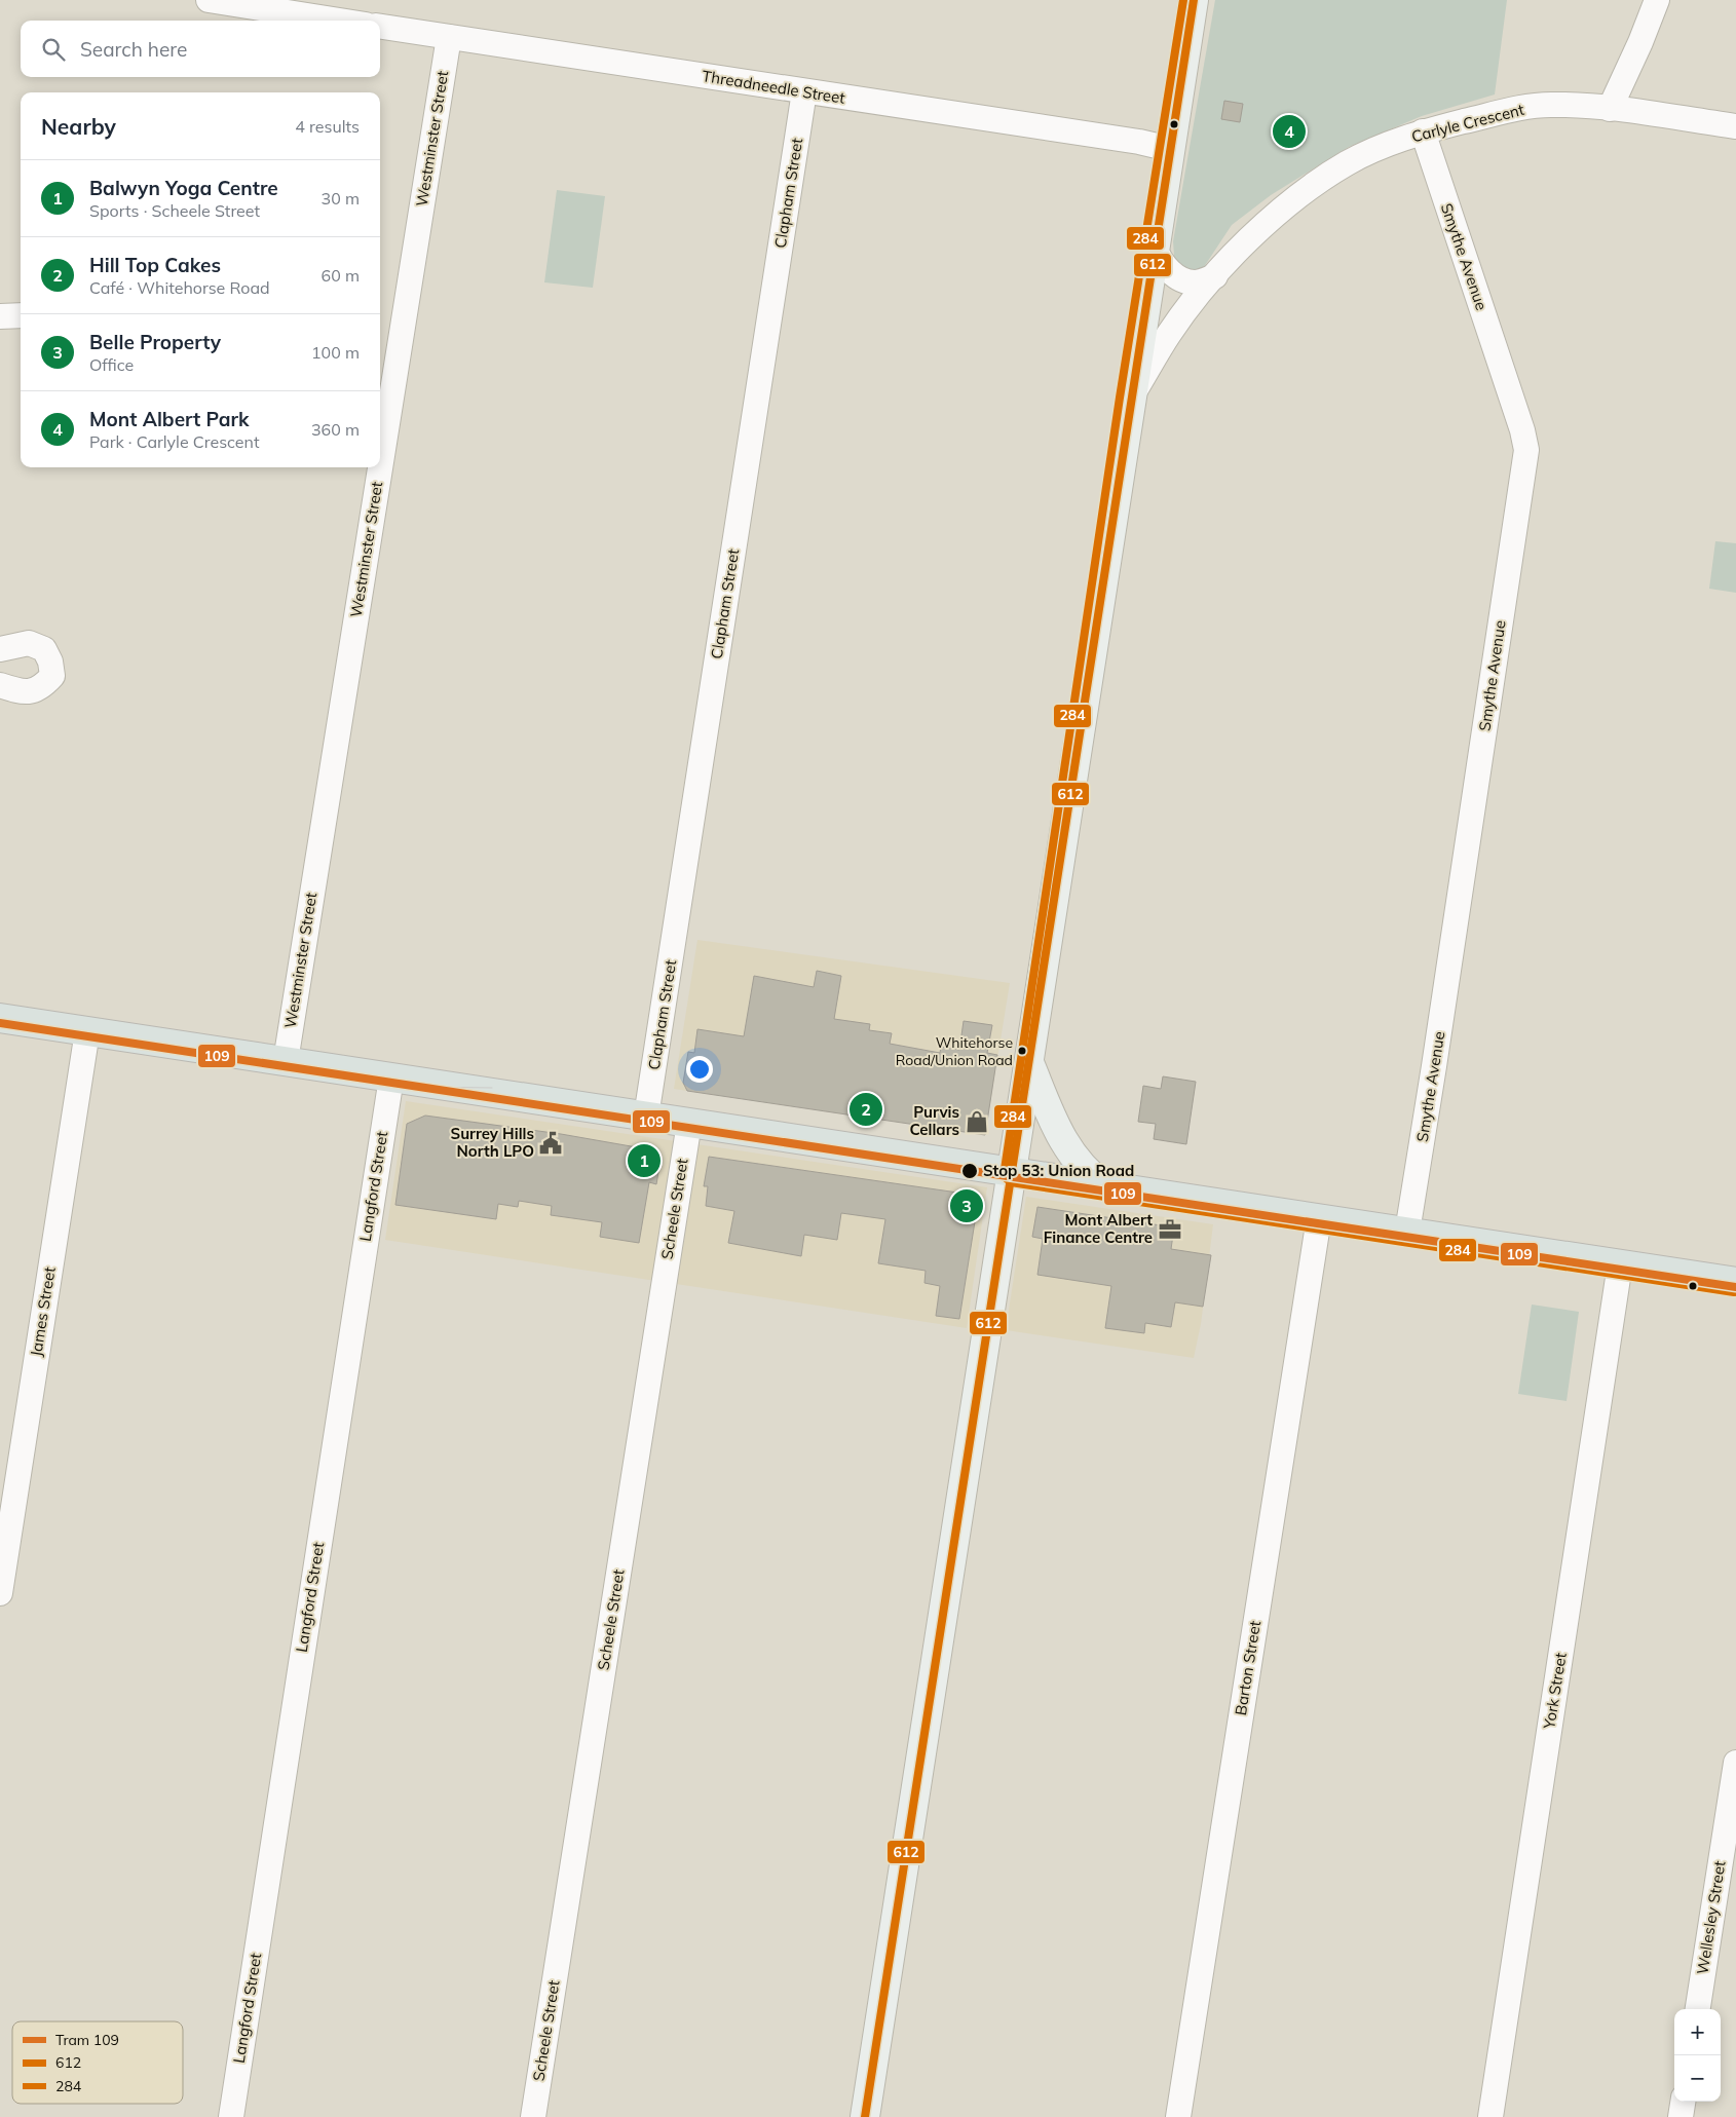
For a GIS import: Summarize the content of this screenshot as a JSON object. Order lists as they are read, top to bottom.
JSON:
{
  "streets": {
    "street": [
      "Threadneedle Street",
      "Carlyle Crescent",
      "Westminster Street",
      "Clapham Street",
      "Smythe Avenue",
      "Langford Street",
      "Scheele Street",
      "James Street",
      "Barton Street",
      "York Street",
      "Wellesley Street"
    ]
  },
  "crossings": [
    ["Threadneedle Street", "Westminster Street"],
    ["Threadneedle Street", "Clapham Street"],
    ["Carlyle Crescent", "Smythe Avenue"]
  ],
  "places": {
    "other": ["Whitehorse Road/Union Road", "Stop 53: Union Road"],
    "shop": ["Purvis Cellars"],
    "public building": ["Surrey Hills North LPO"],
    "office": ["Mont Albert Finance Centre"]
  },
  "lines": ["transit line 612", "transit line 284", "tram line 109"],
  "legend": ["Tram 109", "612", "284"],
  "page": {
    "search": "Search here",
    "heading": ["Nearby", "4 results"],
    "pins": [
      "4",
      "2",
      "1",
      "3"
    ],
    "list": [
      {
        "mark": "1",
        "name": "Balwyn Yoga Centre",
        "note": "Sports · Scheele Street",
        "value": "30 m"
      },
      {
        "mark": "2",
        "name": "Hill Top Cakes",
        "note": "Café · Whitehorse Road",
        "value": "60 m"
      },
      {
        "mark": "3",
        "name": "Belle Property",
        "note": "Office",
        "value": "100 m"
      },
      {
        "mark": "4",
        "name": "Mont Albert Park",
        "note": "Park · Carlyle Crescent",
        "value": "360 m"
      }
    ],
    "map_buttons": ["+", "−"]
  }
}
